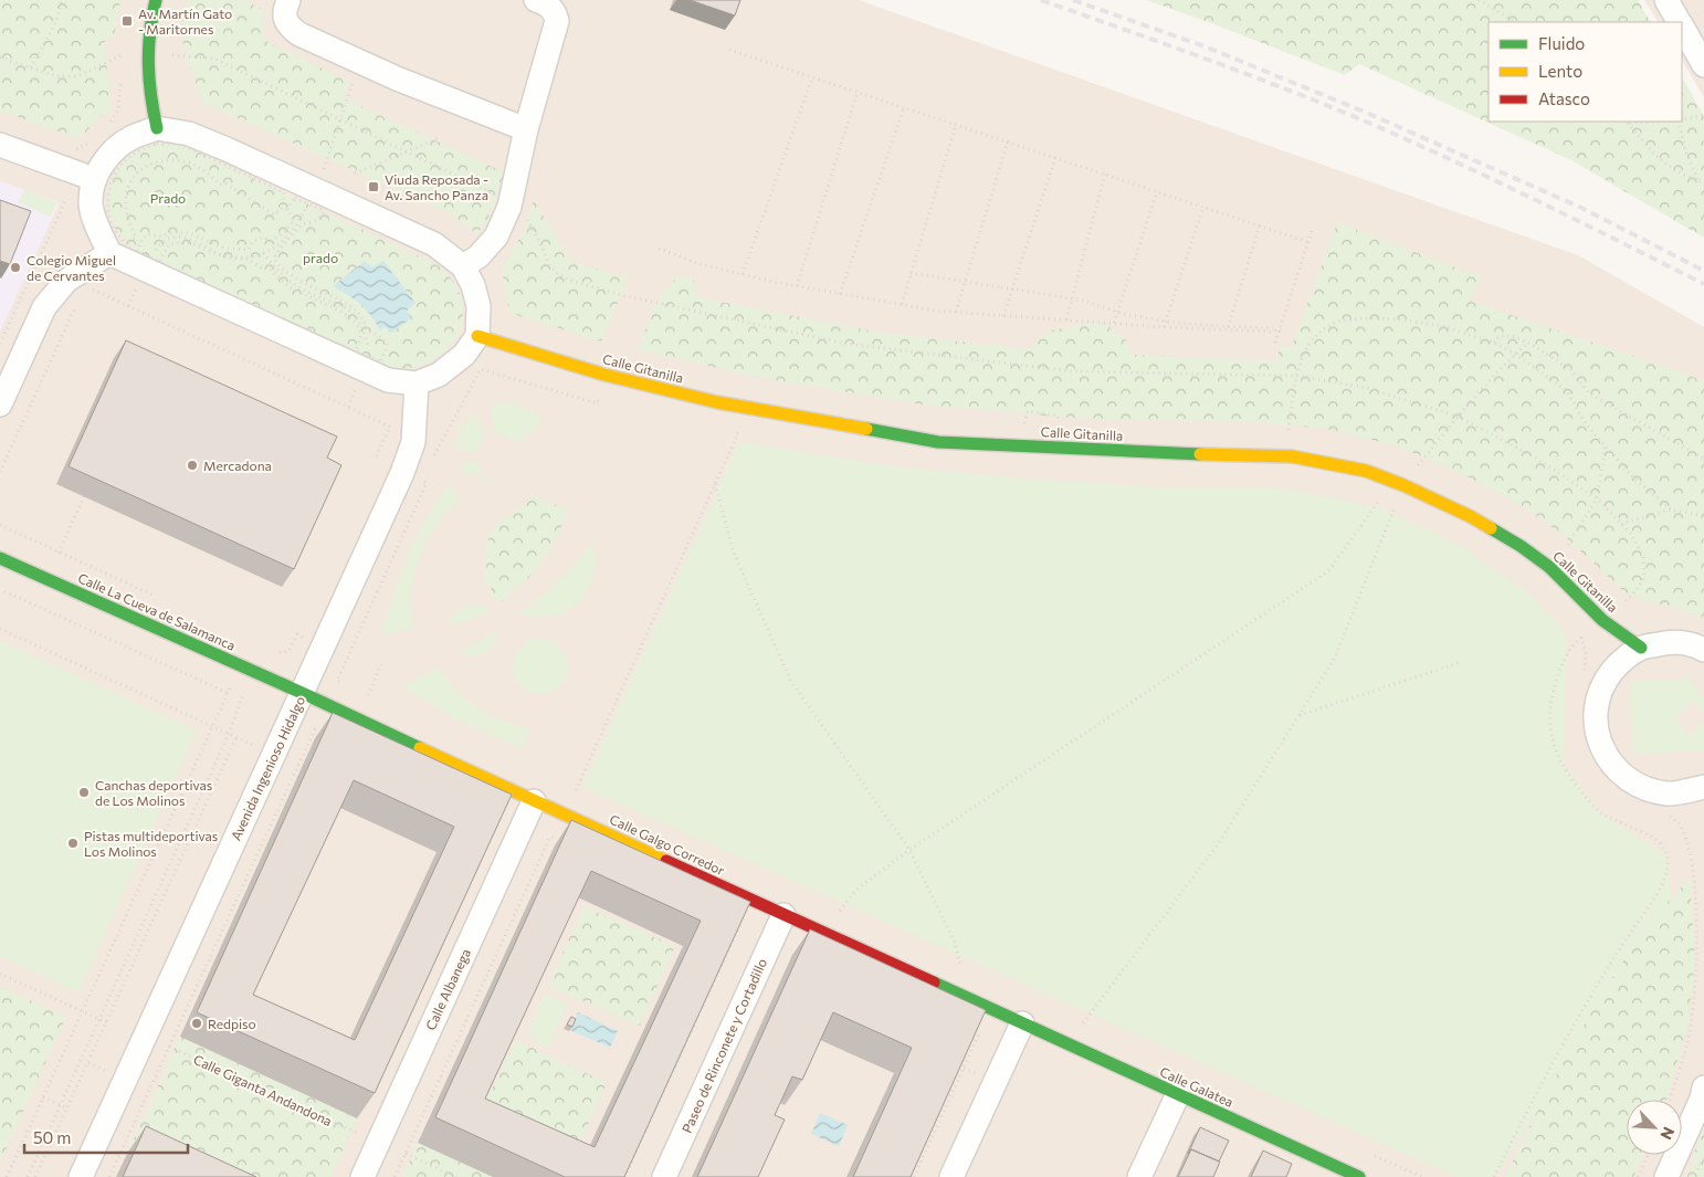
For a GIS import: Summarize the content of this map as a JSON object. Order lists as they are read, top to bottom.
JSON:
{
  "streets": {
    "street": [
      "Calle Gitanilla",
      "Calle La Cueva de Salamanca",
      "Avenida Ingenioso Hidalgo",
      "Calle Galgo Corredor",
      "Calle Albanega",
      "Paseo de Rinconete y Cortadillo",
      "Calle Galatea"
    ],
    "path": ["Calle Giganta Andandona"]
  },
  "crossings": [
    ["Calle La Cueva de Salamanca", "Avenida Ingenioso Hidalgo"],
    ["Calle La Cueva de Salamanca", "Calle Galgo Corredor"],
    ["Avenida Ingenioso Hidalgo", "Calle Galgo Corredor"],
    ["Calle Galgo Corredor", "Calle Albanega"],
    ["Calle Galgo Corredor", "Paseo de Rinconete y Cortadillo"],
    ["Calle Galgo Corredor", "Calle Galatea"]
  ],
  "parks": ["Prado", "prado"],
  "places": {
    "transit": ["Av. Martín Gato - Maritornes", "Viuda Reposada - Av. Sancho Panza"],
    "other": [
      "Colegio Miguel de Cervantes",
      "Mercadona",
      "Canchas deportivas de Los Molinos",
      "Pistas multideportivas Los Molinos",
      "Redpiso"
    ]
  },
  "legend": ["Fluido", "Lento", "Atasco"],
  "scale_bar": "50 m",
  "north": "bottom right"
}
